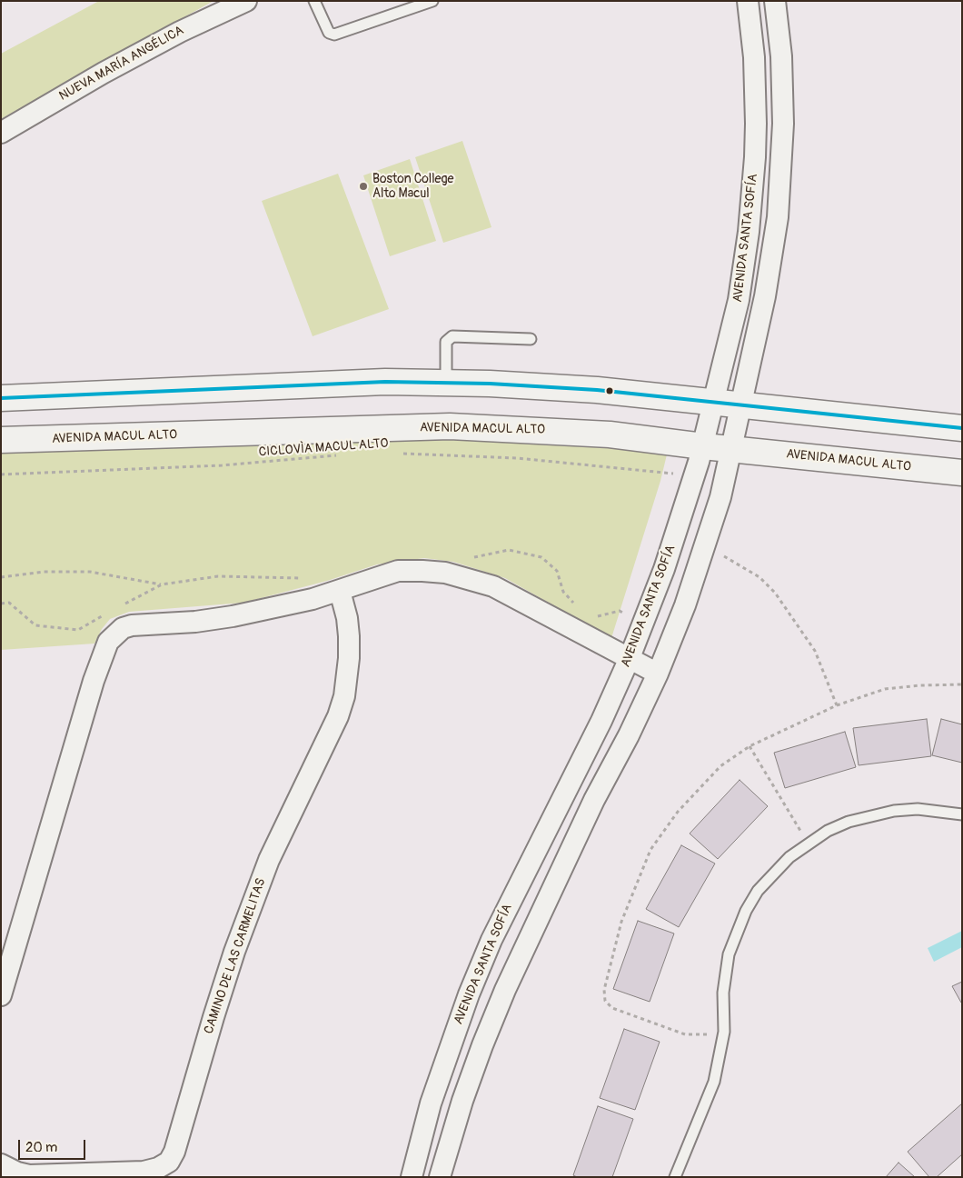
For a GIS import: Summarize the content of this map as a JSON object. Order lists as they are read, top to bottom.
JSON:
{
  "streets": {
    "street": [
      "NUEVA MARÍA ANGÉLICA",
      "AVENIDA SANTA SOFÍA",
      "AVENIDA MACUL ALTO",
      "CAMINO DE LAS CARMELITAS"
    ],
    "path": ["CICLOVÌA MACUL ALTO"]
  },
  "crossings": [
    ["AVENIDA SANTA SOFÍA", "AVENIDA MACUL ALTO"],
    ["AVENIDA SANTA SOFÍA", "CICLOVÌA MACUL ALTO"],
    ["AVENIDA MACUL ALTO", "CICLOVÌA MACUL ALTO"]
  ],
  "places": ["Boston College Alto Macul"],
  "scale_bar": "20 m"
}
